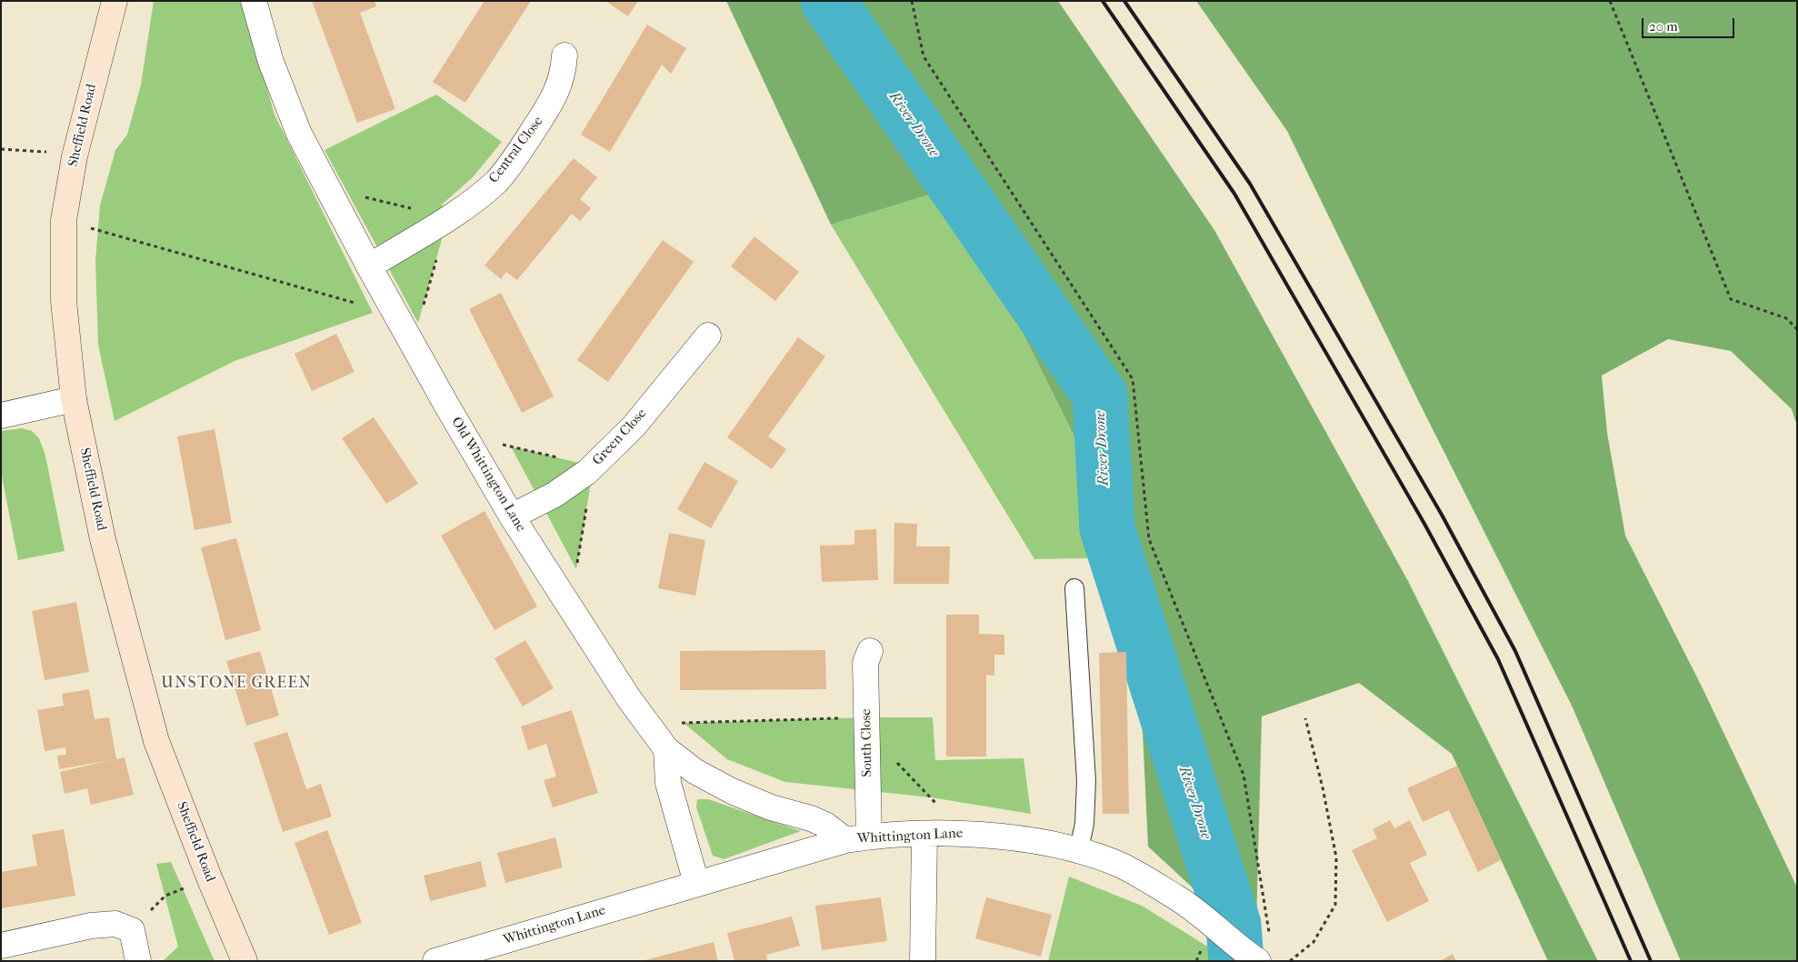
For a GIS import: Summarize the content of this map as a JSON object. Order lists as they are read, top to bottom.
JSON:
{
  "streets": {
    "main road": ["Sheffield Road"],
    "street": [
      "Central Close",
      "Green Close",
      "Old Whittington Lane",
      "South Close",
      "Whittington Lane"
    ]
  },
  "crossings": [
    ["Central Close", "Old Whittington Lane"],
    ["Green Close", "Old Whittington Lane"],
    ["Old Whittington Lane", "South Close"],
    ["Old Whittington Lane", "Whittington Lane"],
    ["South Close", "Whittington Lane"]
  ],
  "districts": ["UNSTONE GREEN"],
  "water": ["River Drone"],
  "scale_bar": "20 m"
}
